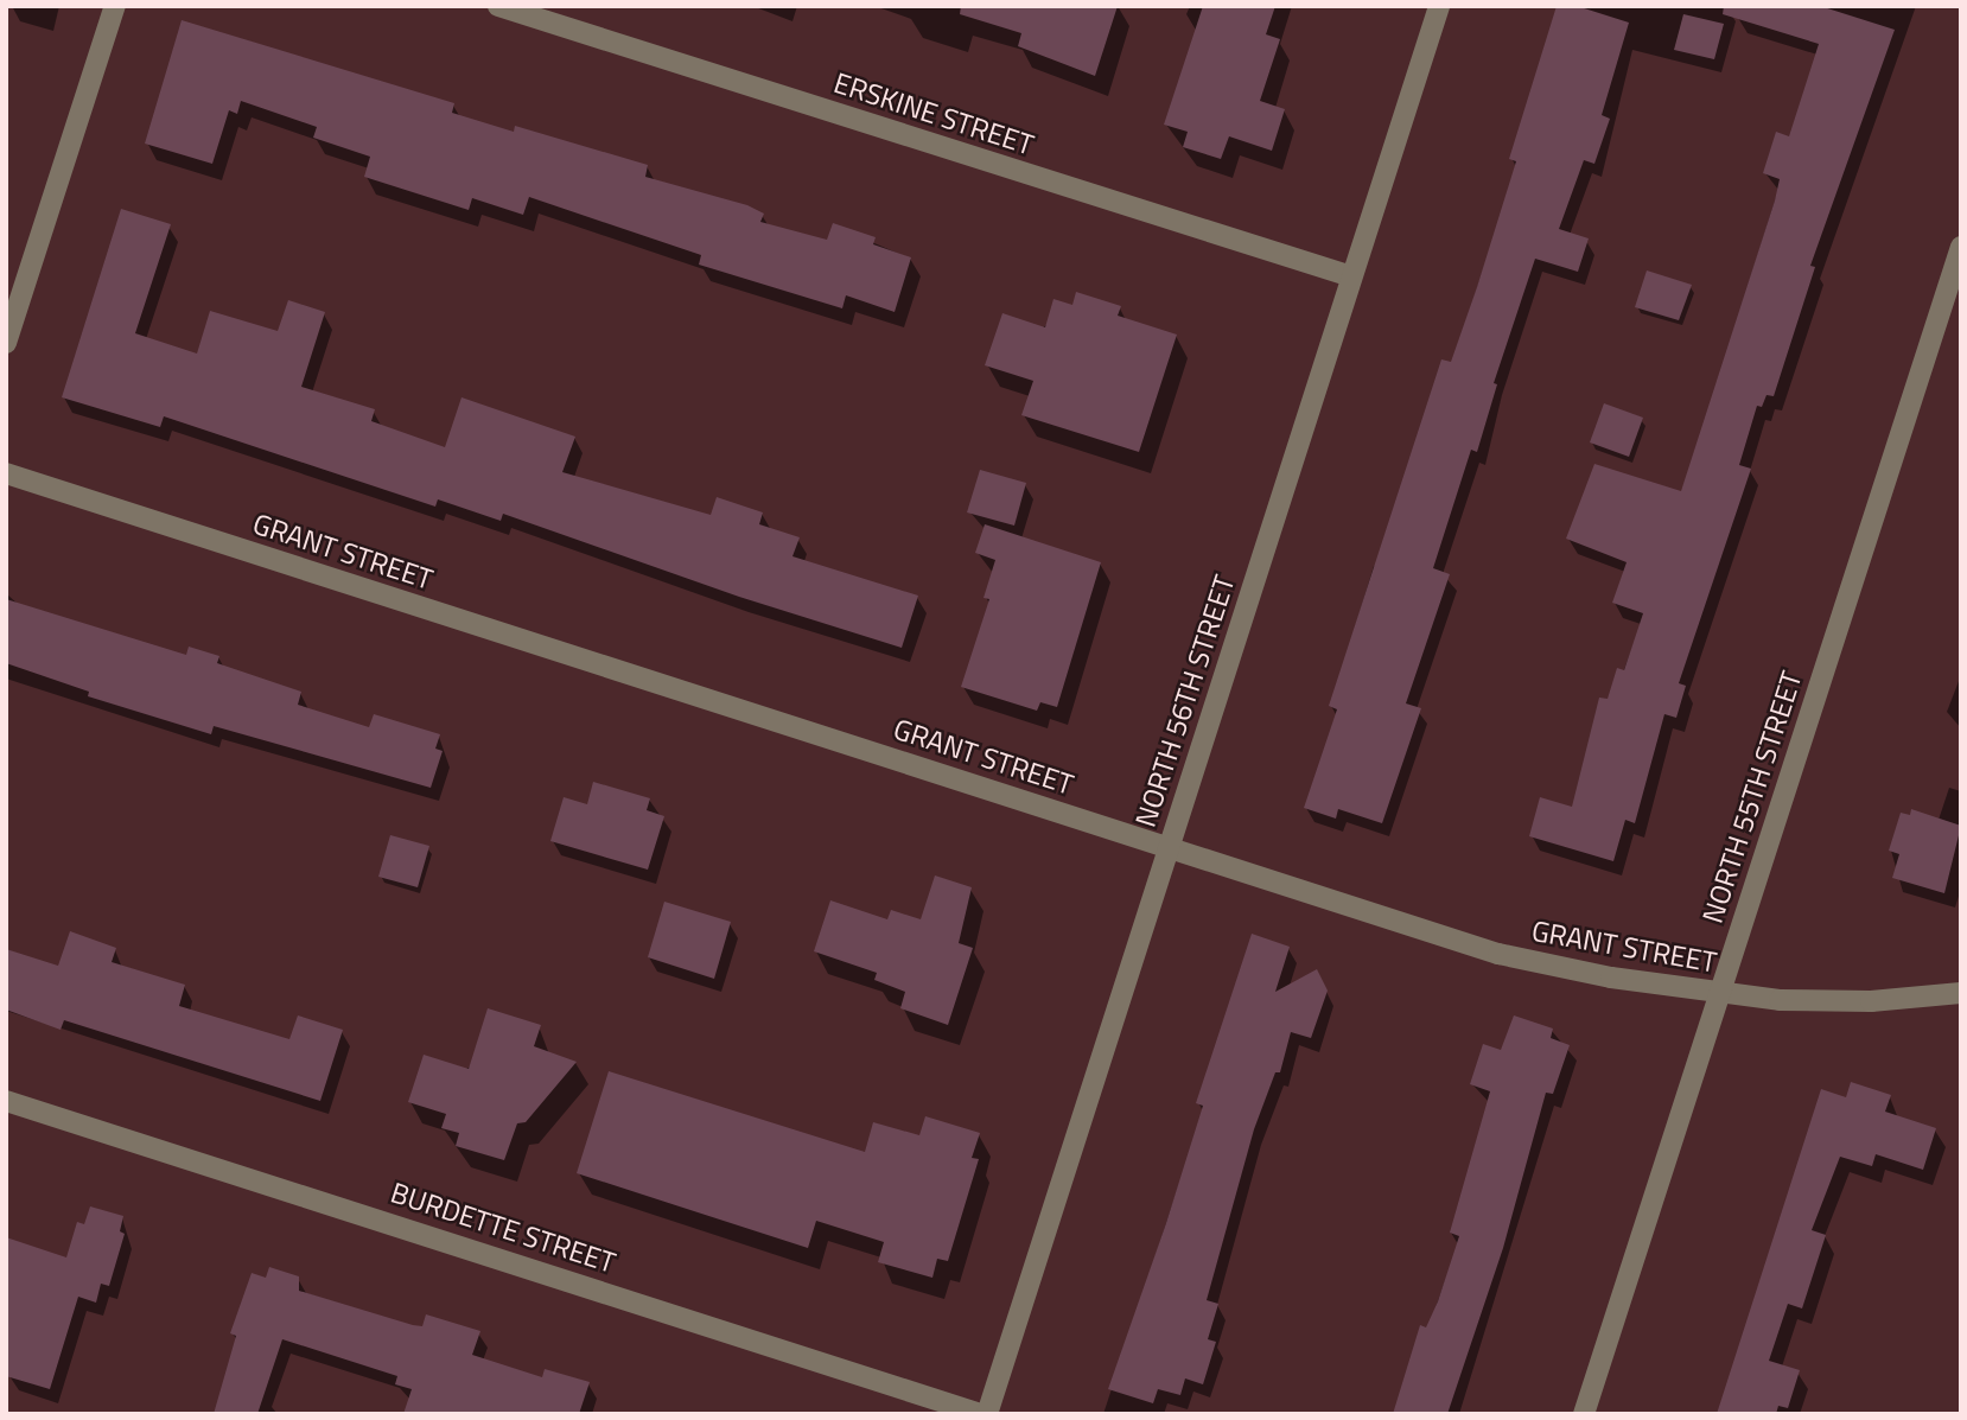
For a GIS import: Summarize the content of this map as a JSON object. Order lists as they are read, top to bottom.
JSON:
{
  "streets": {
    "street": [
      "ERSKINE STREET",
      "GRANT STREET",
      "NORTH 56TH STREET",
      "NORTH 55TH STREET",
      "BURDETTE STREET"
    ]
  },
  "crossings": [
    ["ERSKINE STREET", "NORTH 56TH STREET"],
    ["GRANT STREET", "NORTH 56TH STREET"],
    ["GRANT STREET", "NORTH 55TH STREET"],
    ["NORTH 56TH STREET", "BURDETTE STREET"]
  ]
}
